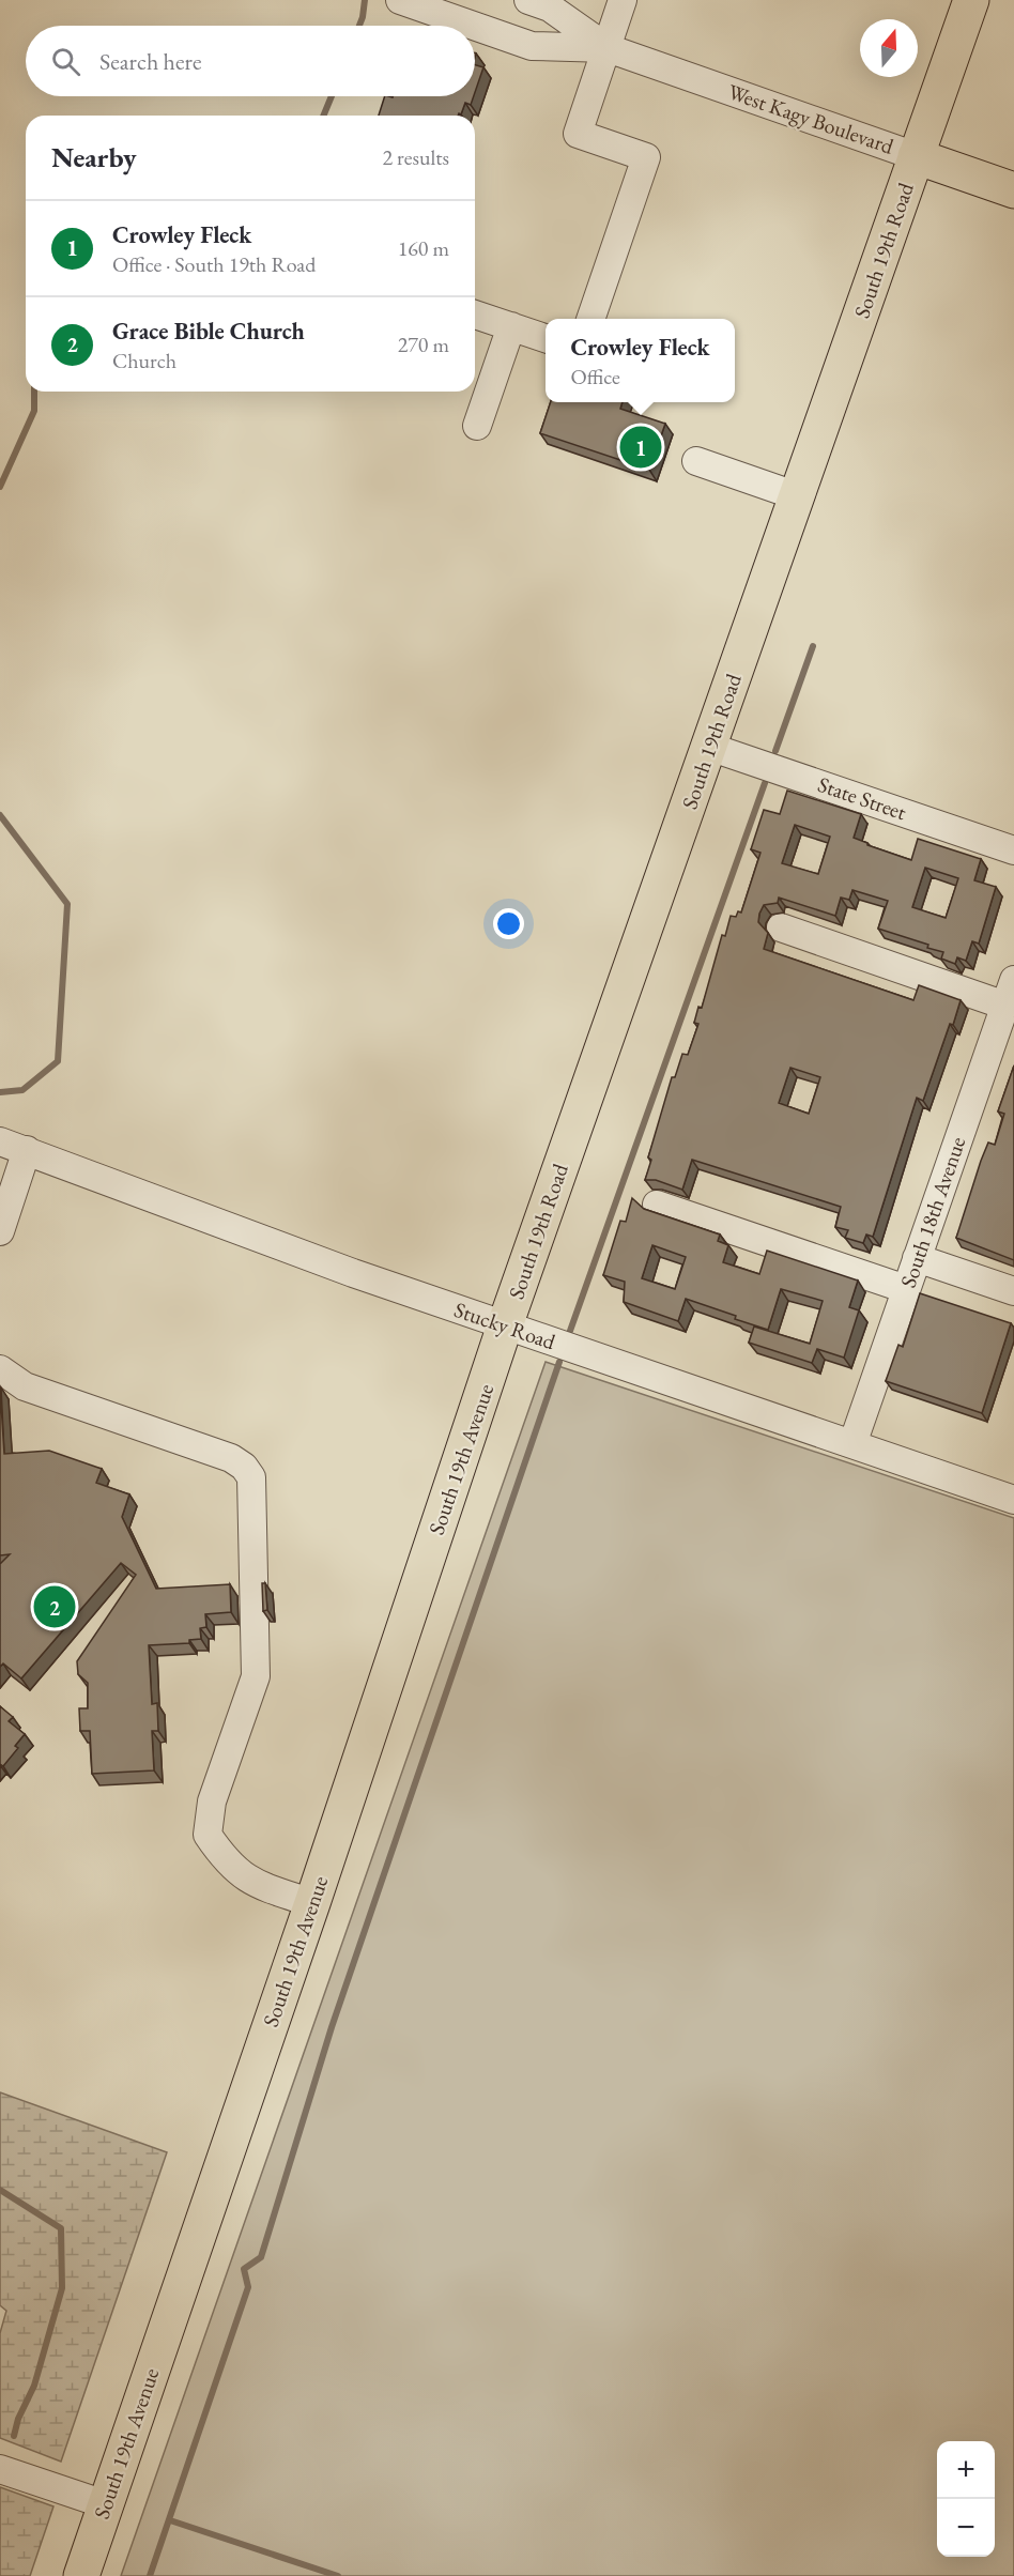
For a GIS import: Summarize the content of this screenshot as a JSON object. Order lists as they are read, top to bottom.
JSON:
{
  "streets": {
    "main road": ["West Kagy Boulevard", "South 19th Road", "South 19th Avenue"],
    "street": ["State Street", "South 18th Avenue", "Stucky Road"]
  },
  "crossings": [
    ["West Kagy Boulevard", "South 19th Road"],
    ["South 19th Road", "State Street"],
    ["South 19th Road", "Stucky Road"],
    ["South 19th Road", "South 19th Avenue"],
    ["South 18th Avenue", "Stucky Road"],
    ["Stucky Road", "South 19th Avenue"]
  ],
  "north": "top",
  "page": {
    "search": "Search here",
    "heading": ["Nearby", "2 results"],
    "list": [
      {
        "mark": "1",
        "name": "Crowley Fleck",
        "note": "Office · South 19th Road",
        "value": "160 m"
      },
      {
        "mark": "2",
        "name": "Grace Bible Church",
        "note": "Church",
        "value": "270 m"
      }
    ],
    "popup": ["Crowley Fleck", "Office"],
    "pins": ["1", "2"],
    "map_buttons": ["+", "−"]
  }
}
